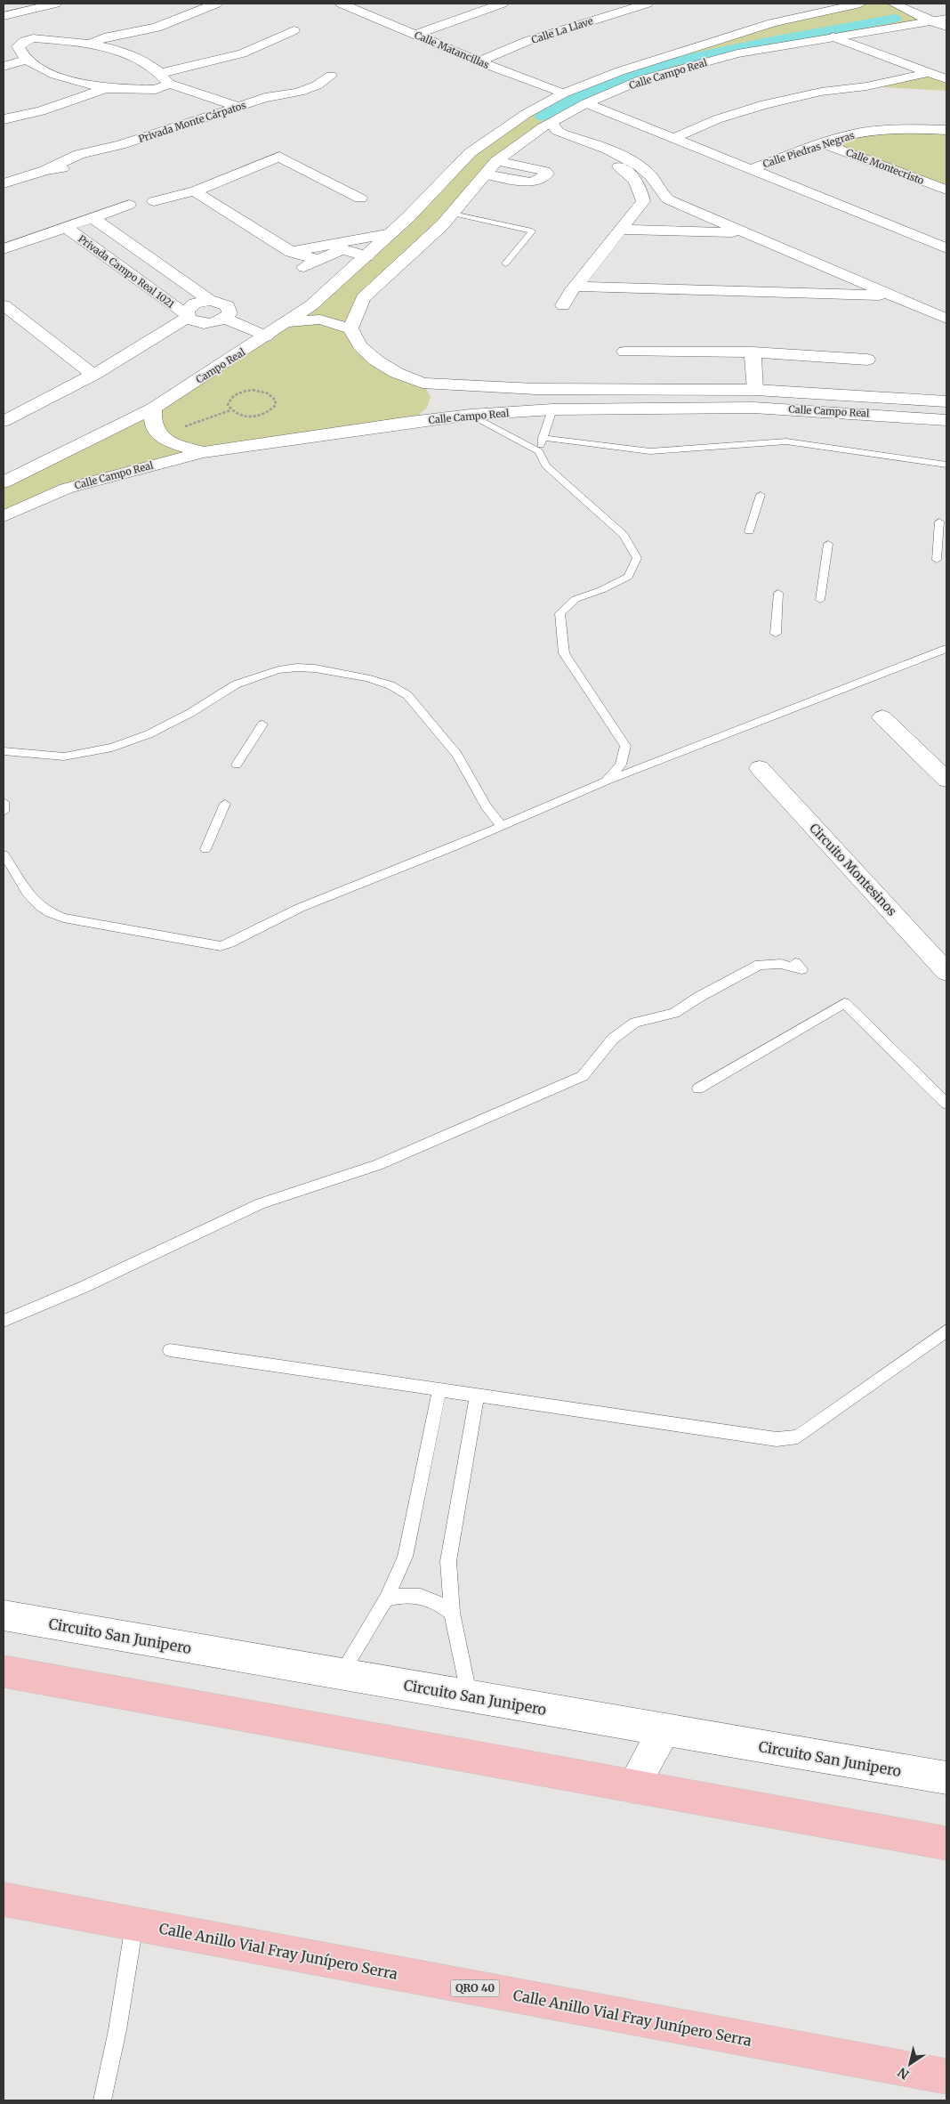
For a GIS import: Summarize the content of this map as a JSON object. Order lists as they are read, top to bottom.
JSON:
{
  "streets": {
    "highway": ["Calle Anillo Vial Fray Junípero Serra", "QRO 40"],
    "street": [
      "Calle La Llave",
      "Calle Matancillas",
      "Calle Campo Real",
      "Privada Monte Cárpatos",
      "Calle Piedras Negras",
      "Calle Montecristo",
      "Privada Campo Real 1021",
      "Campo Real",
      "Circuito Montesinos",
      "Circuito San Junipero"
    ]
  },
  "crossings": [
    ["Calle La Llave", "Calle Matancillas"],
    ["Calle Matancillas", "Calle Campo Real"],
    ["Calle Campo Real", "Campo Real"],
    ["Calle Piedras Negras", "Calle Montecristo"]
  ],
  "north": "bottom left"
}
